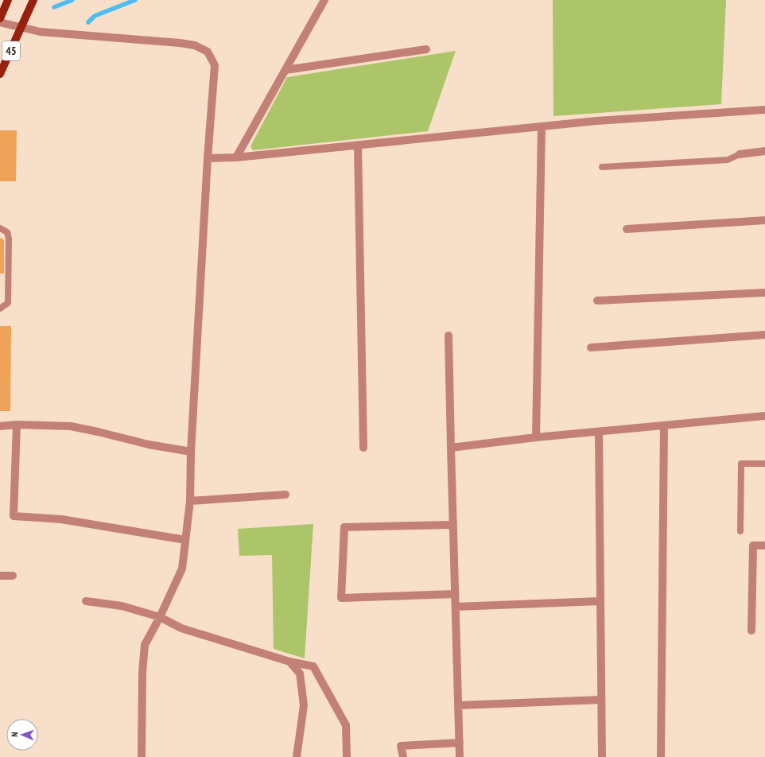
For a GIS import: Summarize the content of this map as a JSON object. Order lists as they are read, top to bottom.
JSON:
{
  "streets": {
    "main road": ["45"]
  },
  "north": "left"
}
